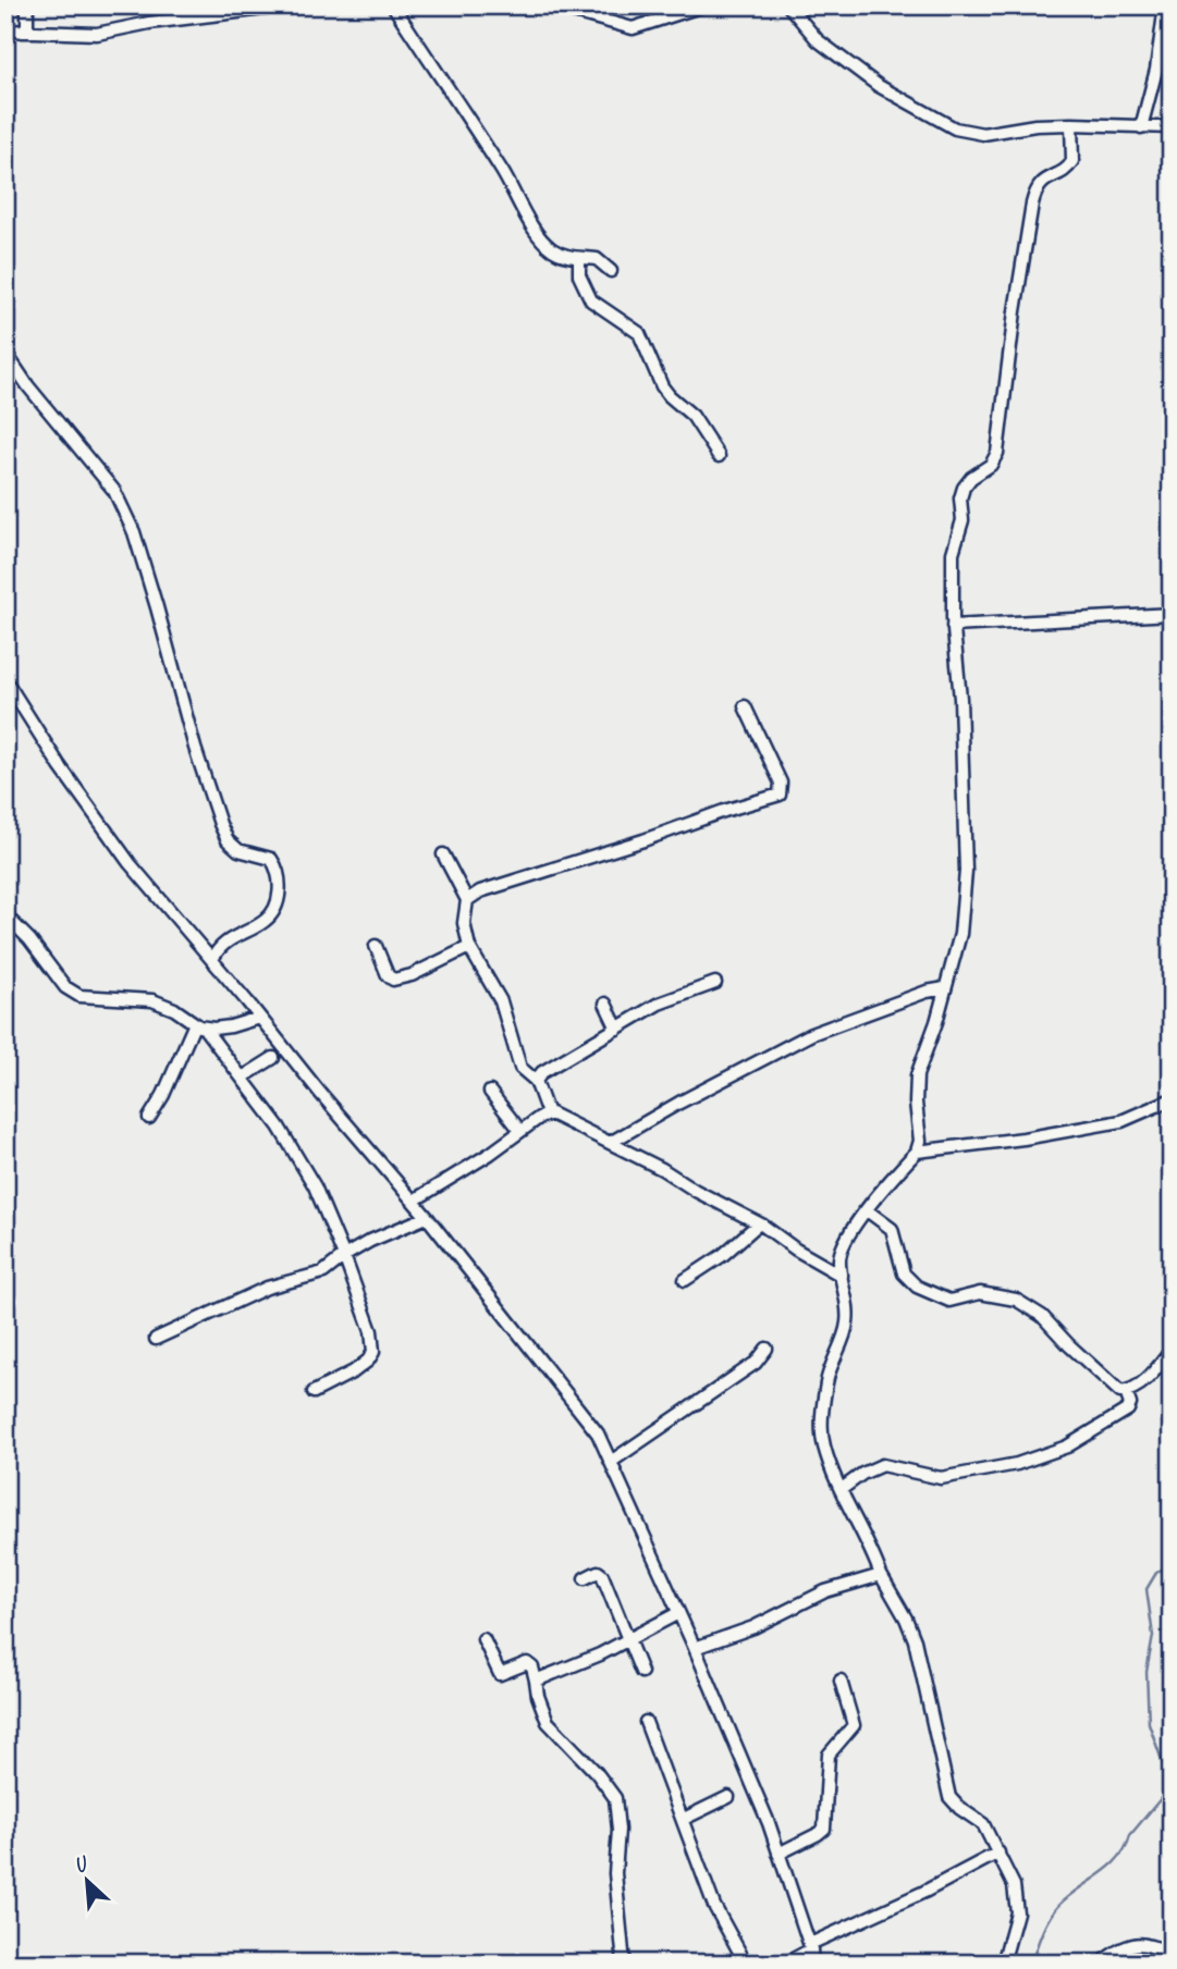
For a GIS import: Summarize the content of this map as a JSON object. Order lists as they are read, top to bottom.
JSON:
{
  "north": "top left"
}
